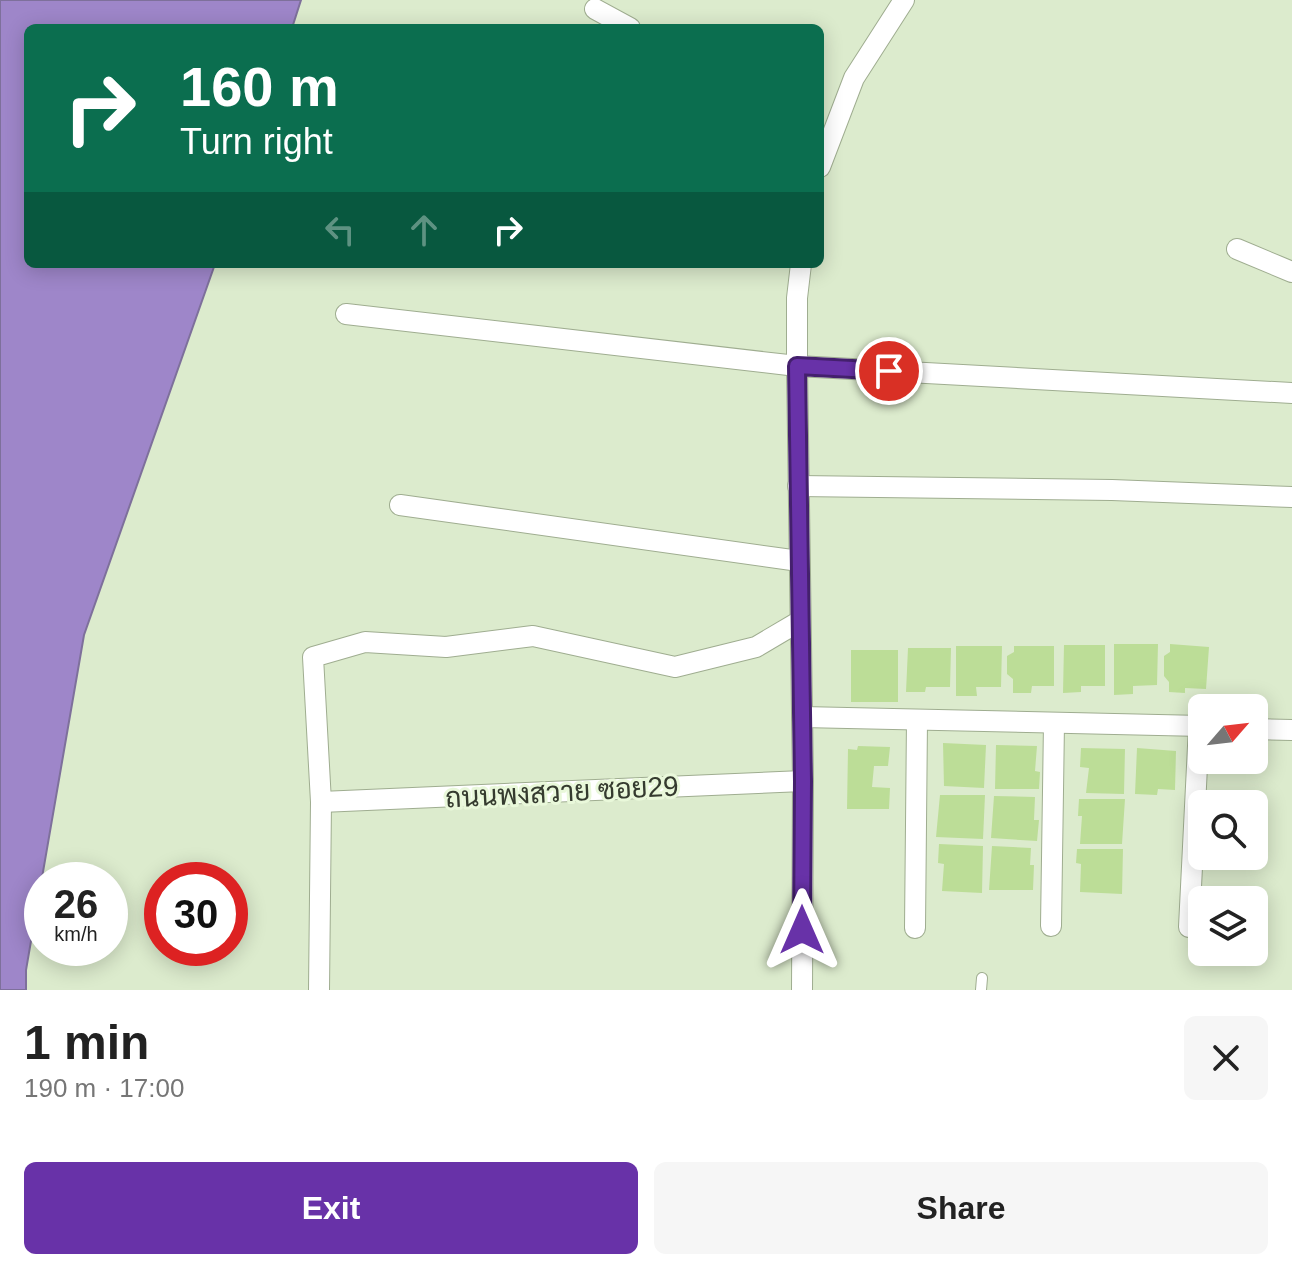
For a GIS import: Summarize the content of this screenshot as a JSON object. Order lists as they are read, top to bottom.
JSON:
{
  "streets": {
    "street": ["ถนนพงสวาย ซอย29"]
  },
  "north": "top right",
  "page": {
    "turn": ["160 m", "Turn right"],
    "speed": "26 km/h",
    "limit": "30",
    "heading": ["1 min", "190 m · 17:00"],
    "buttons": ["Exit", "Share"]
  }
}
